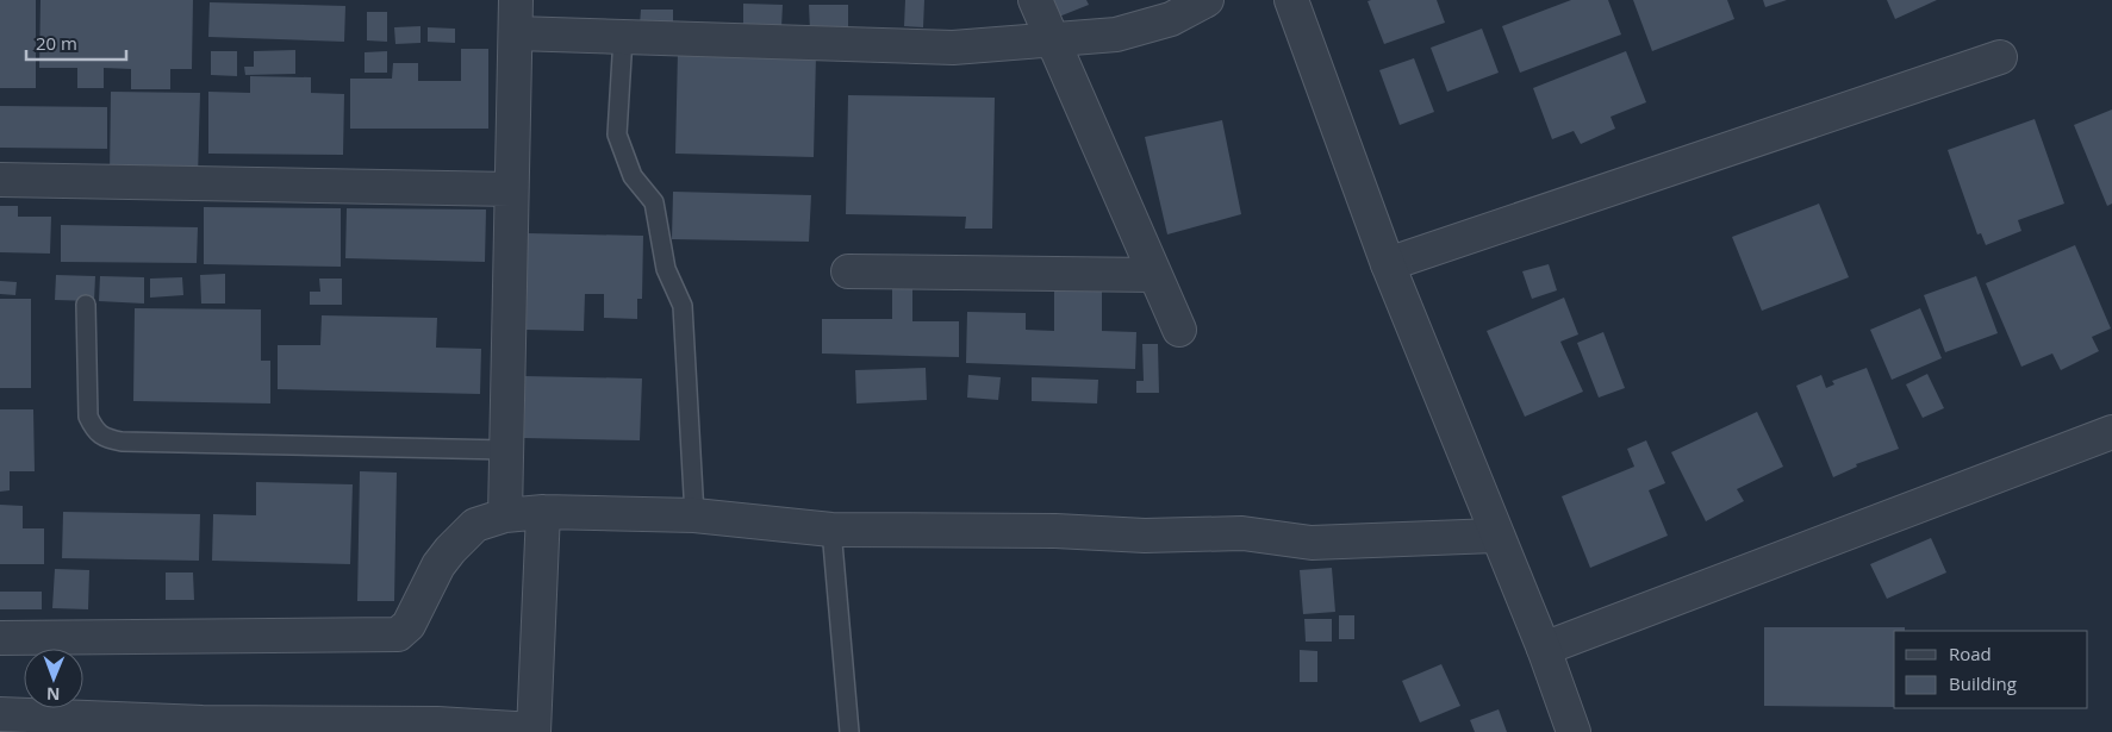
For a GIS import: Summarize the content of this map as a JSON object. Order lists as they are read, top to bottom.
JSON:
{
  "legend": ["Road", "Building"],
  "scale_bar": "20 m",
  "north": "bottom"
}
